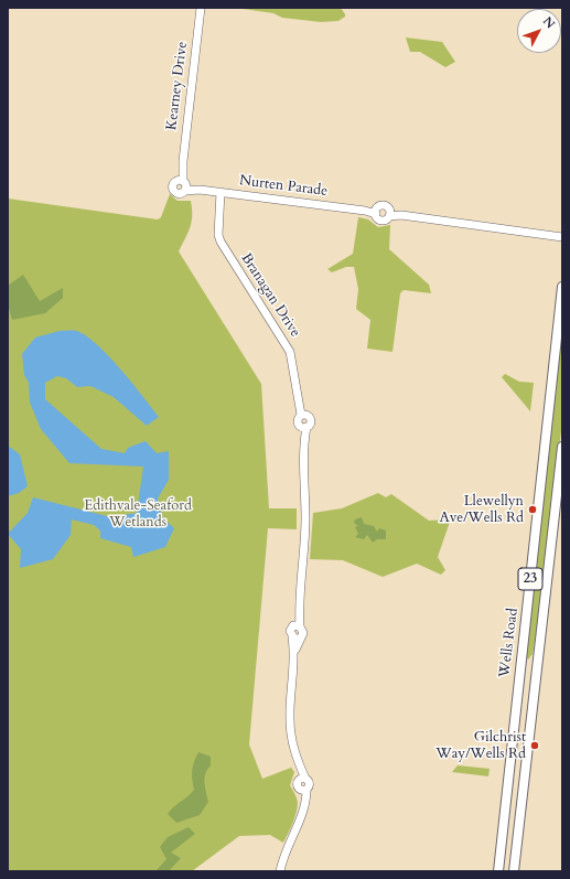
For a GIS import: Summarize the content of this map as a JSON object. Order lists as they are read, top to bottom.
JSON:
{
  "streets": {
    "main road": ["23", "Wells Road"],
    "street": ["Kearney Drive", "Nurten Parade", "Branagan Drive"]
  },
  "crossings": [
    ["Kearney Drive", "Nurten Parade"],
    ["Nurten Parade", "Branagan Drive"]
  ],
  "parks": ["Edithvale-Seaford Wetlands"],
  "places": ["Llewellyn Ave/Wells Rd", "Gilchrist Way/Wells Rd"],
  "north": "top right"
}
